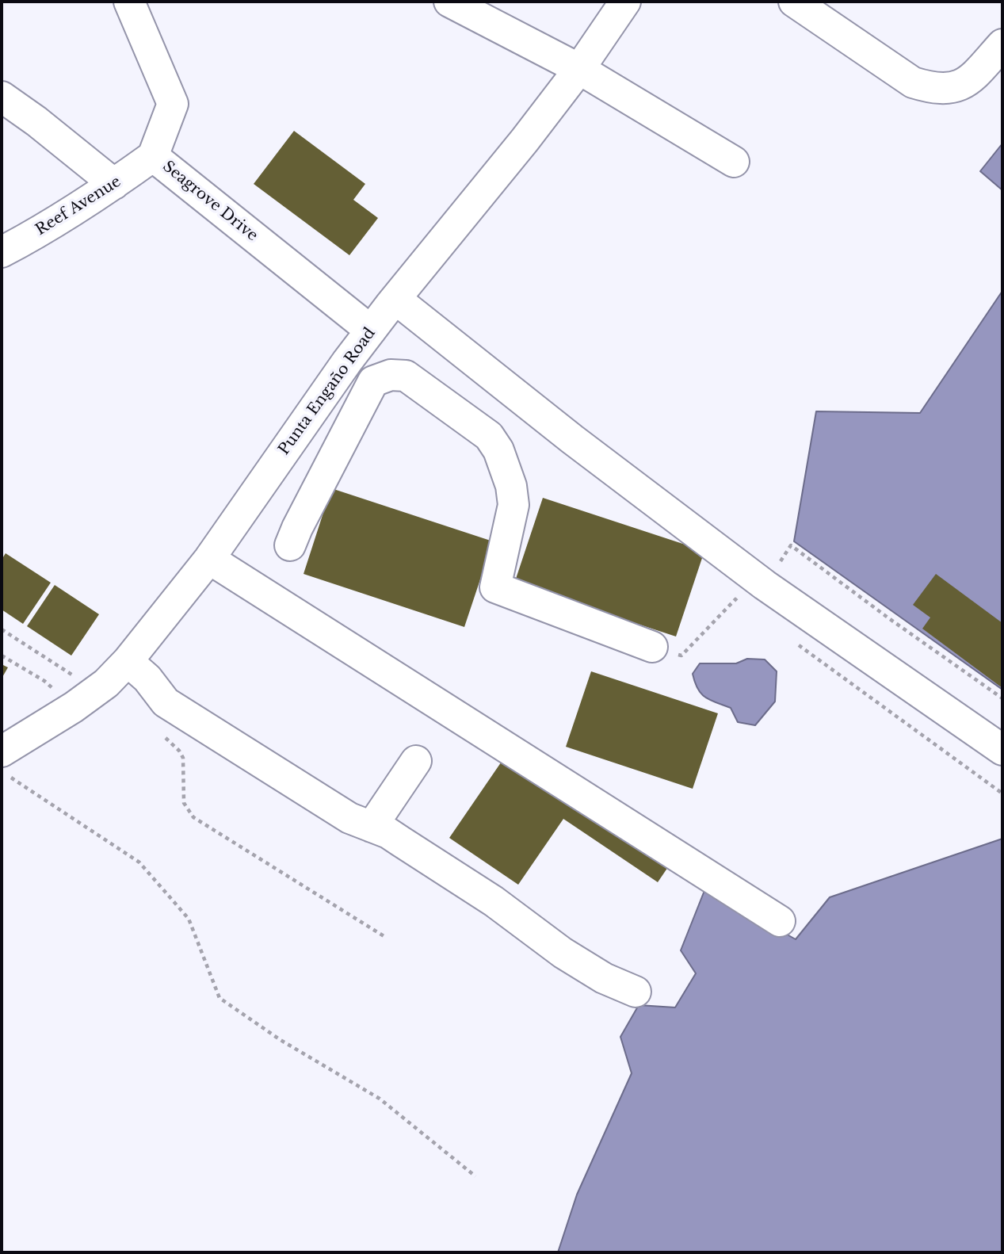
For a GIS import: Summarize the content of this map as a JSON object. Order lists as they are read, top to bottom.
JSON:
{
  "streets": {
    "street": ["Seagrove Drive", "Reef Avenue", "Punta Engaño Road"]
  },
  "crossings": [
    ["Seagrove Drive", "Reef Avenue"],
    ["Seagrove Drive", "Punta Engaño Road"]
  ]
}
